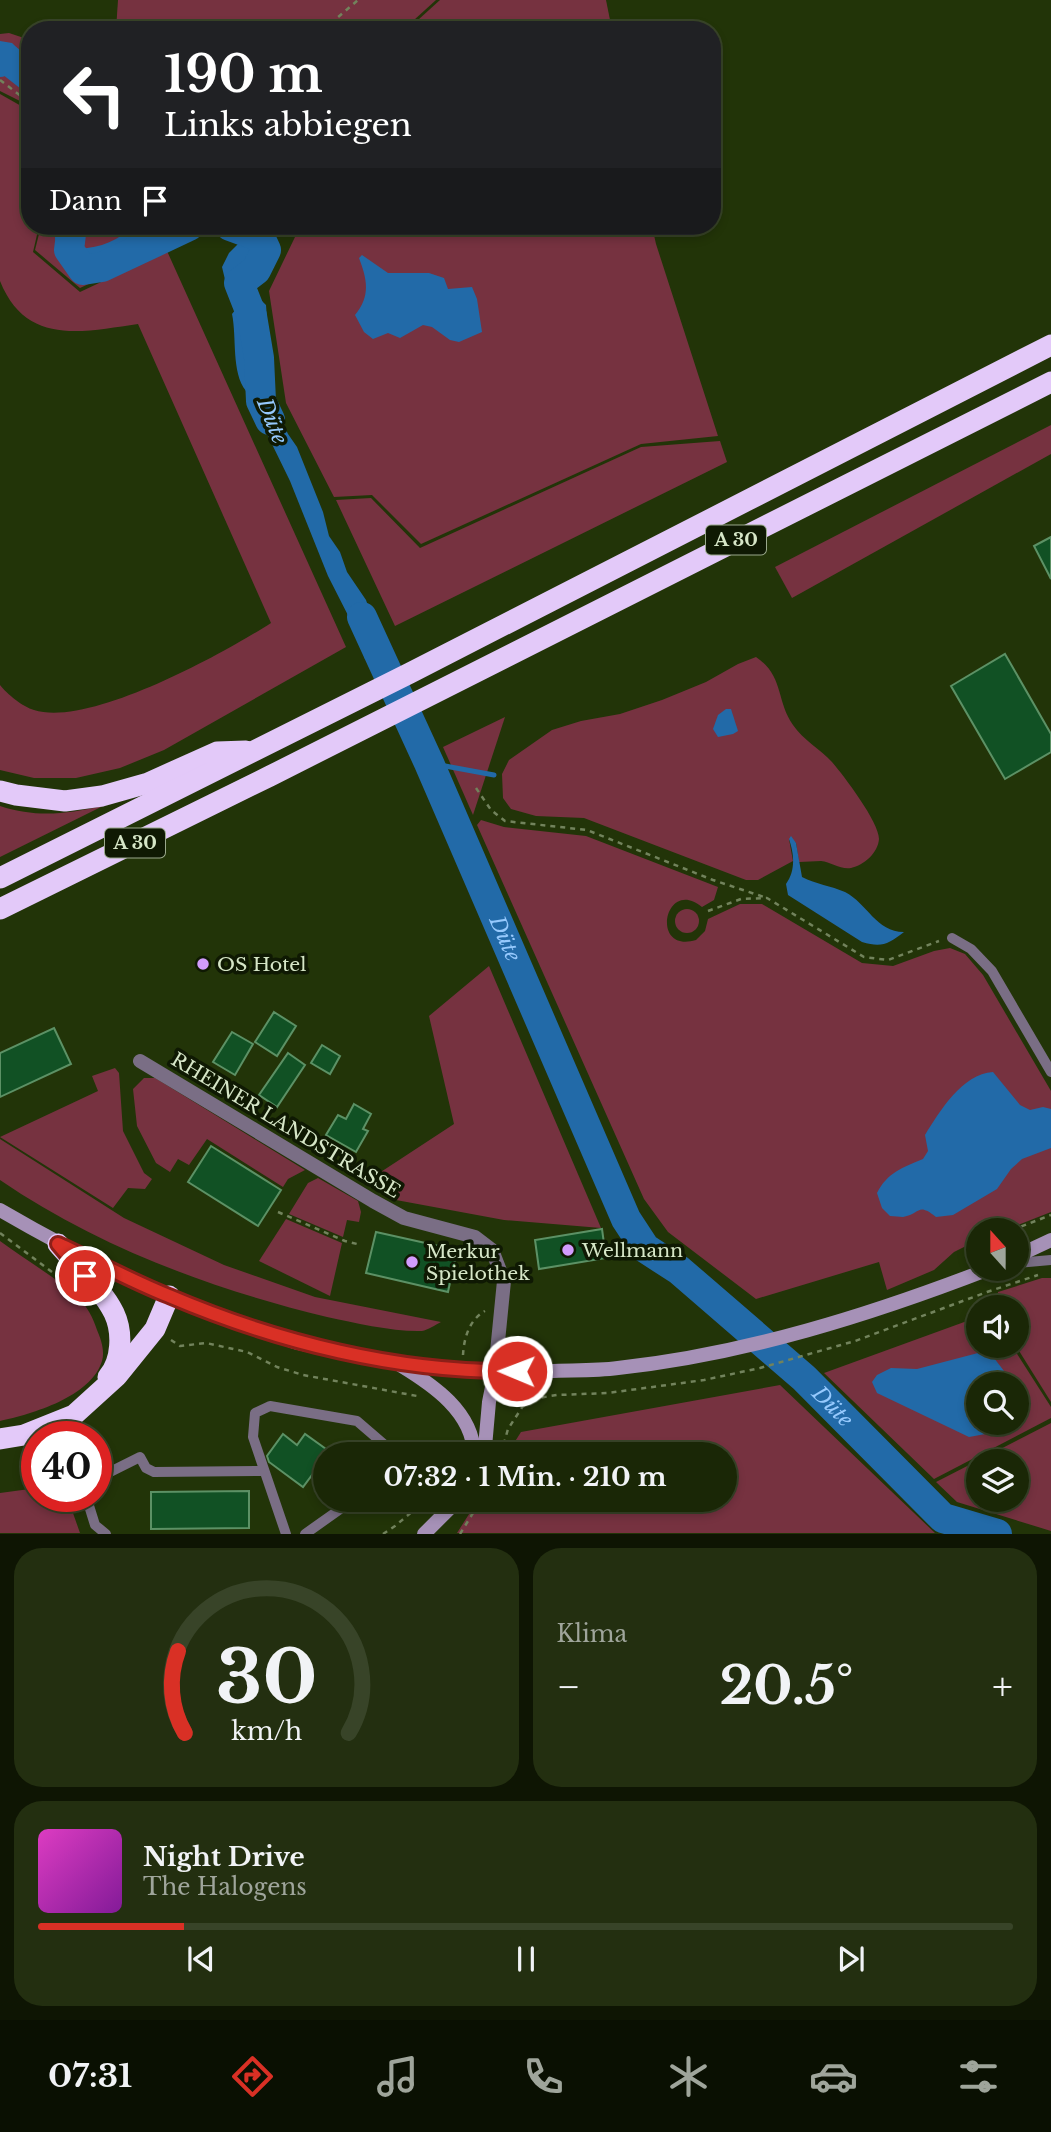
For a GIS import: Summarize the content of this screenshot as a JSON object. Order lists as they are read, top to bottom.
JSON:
{
  "streets": {
    "highway": ["A 30"],
    "street": ["RHEINER LANDSTRASSE"]
  },
  "water": ["Düte"],
  "places": ["OS Hotel", "Wellmann", "Merkur Spielothek"],
  "north": "top",
  "page": {
    "turn": ["190 m", "Links abbiegen"],
    "then": "Dann",
    "limit": "40",
    "trip": "07:32 · 1 Min. · 210 m",
    "tile": "Klima",
    "heat": ["−", "20.5°", "+"],
    "song": ["Night Drive", "The Halogens"],
    "tabs": "07:31",
    "gauge": ["30", "km/h"]
  }
}
